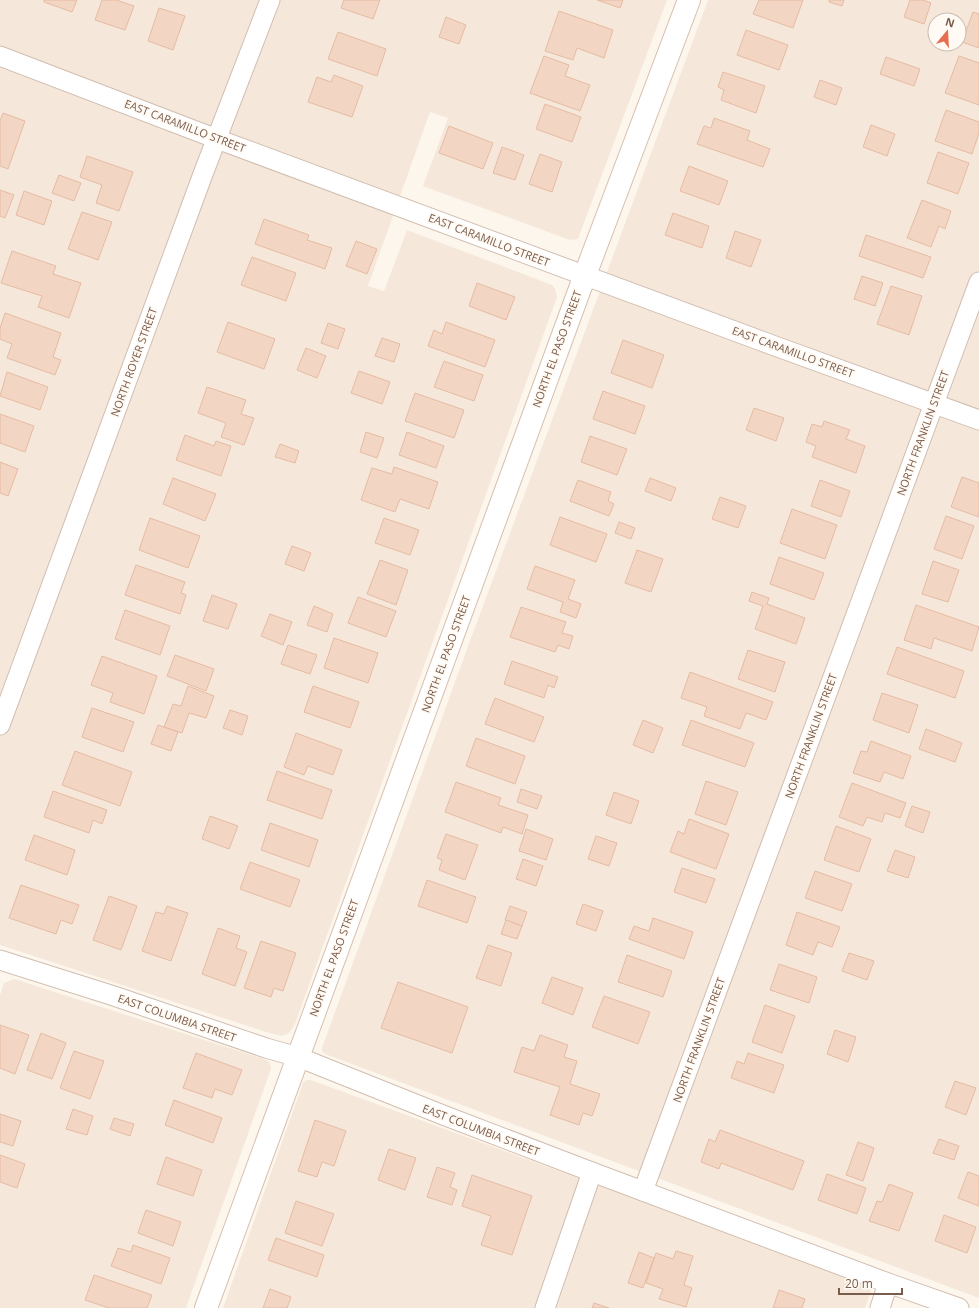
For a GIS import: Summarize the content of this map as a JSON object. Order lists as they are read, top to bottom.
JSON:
{
  "streets": {
    "street": [
      "EAST CARAMILLO STREET",
      "NORTH EL PASO STREET",
      "NORTH ROYER STREET",
      "NORTH FRANKLIN STREET",
      "EAST COLUMBIA STREET"
    ]
  },
  "crossings": [
    ["EAST CARAMILLO STREET", "NORTH EL PASO STREET"],
    ["EAST CARAMILLO STREET", "NORTH ROYER STREET"],
    ["EAST CARAMILLO STREET", "NORTH FRANKLIN STREET"],
    ["NORTH EL PASO STREET", "EAST COLUMBIA STREET"],
    ["NORTH FRANKLIN STREET", "EAST COLUMBIA STREET"]
  ],
  "scale_bar": "20 m",
  "north": "top"
}
